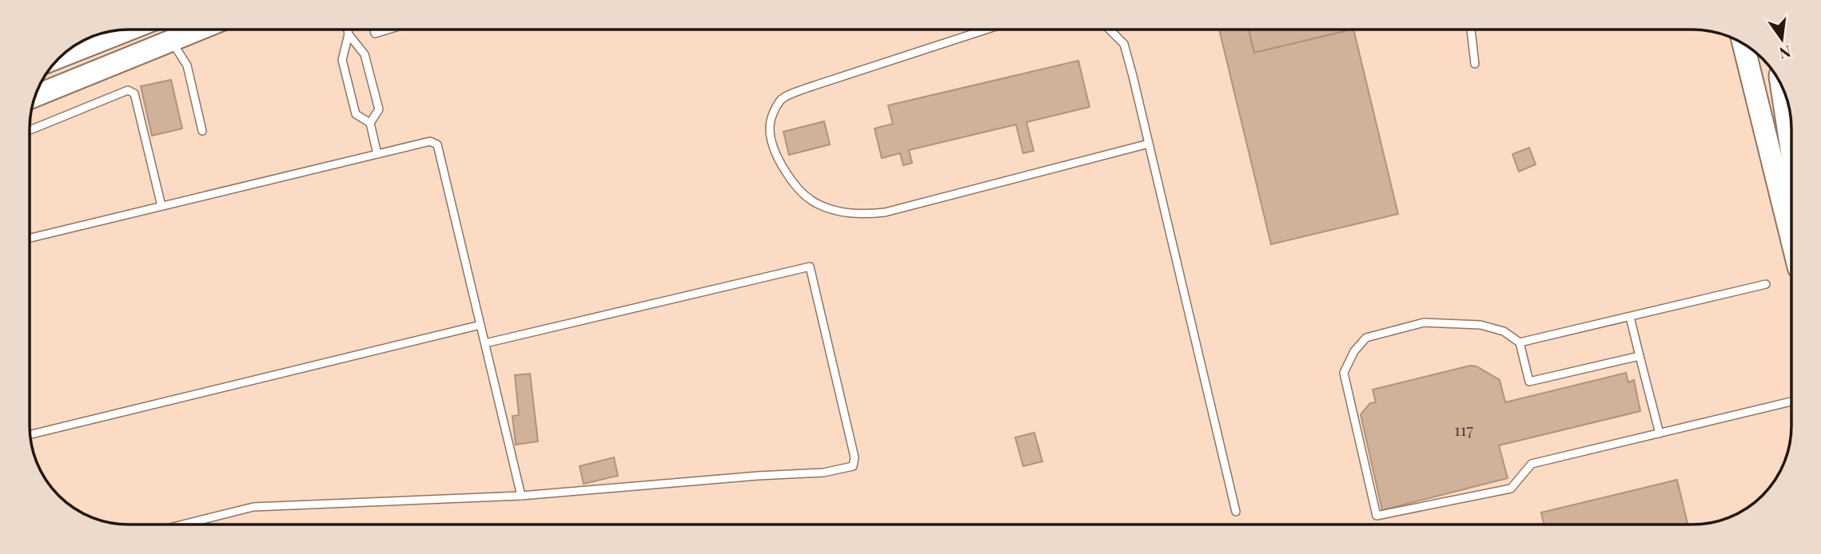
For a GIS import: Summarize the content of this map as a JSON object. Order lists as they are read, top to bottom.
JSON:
{
  "house_numbers": ["117"],
  "north": "bottom"
}
